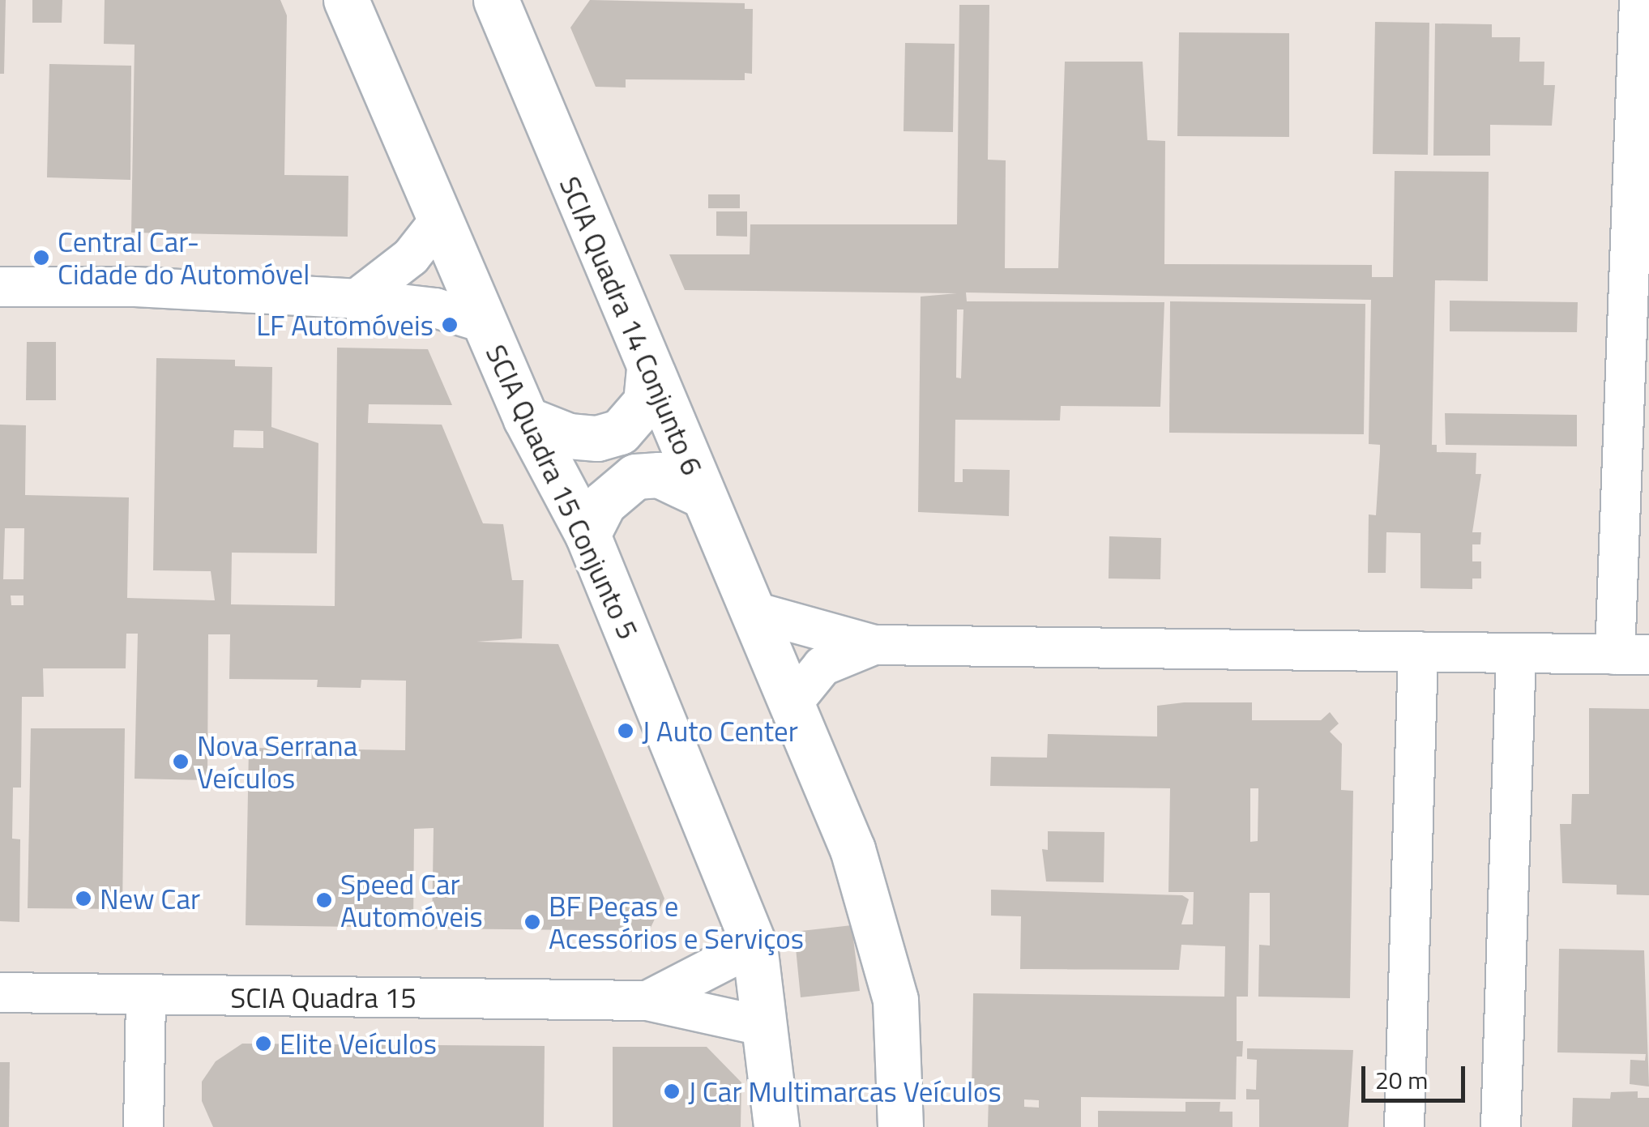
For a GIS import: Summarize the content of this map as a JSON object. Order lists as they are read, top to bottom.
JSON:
{
  "streets": {
    "main road": ["SCIA Quadra 14 Conjunto 6", "SCIA Quadra 15 Conjunto 5"],
    "street": ["SCIA Quadra 15"]
  },
  "crossings": [
    ["SCIA Quadra 15 Conjunto 5", "SCIA Quadra 15"]
  ],
  "places": [
    "Central Car- Cidade do Automóvel",
    "LF Automóveis",
    "J Auto Center",
    "Nova Serrana Veículos",
    "New Car",
    "Speed Car Automóveis",
    "BF Peças e Acessórios e Serviços",
    "Elite Veículos",
    "J Car Multimarcas Veículos"
  ],
  "scale_bar": "20 m"
}
